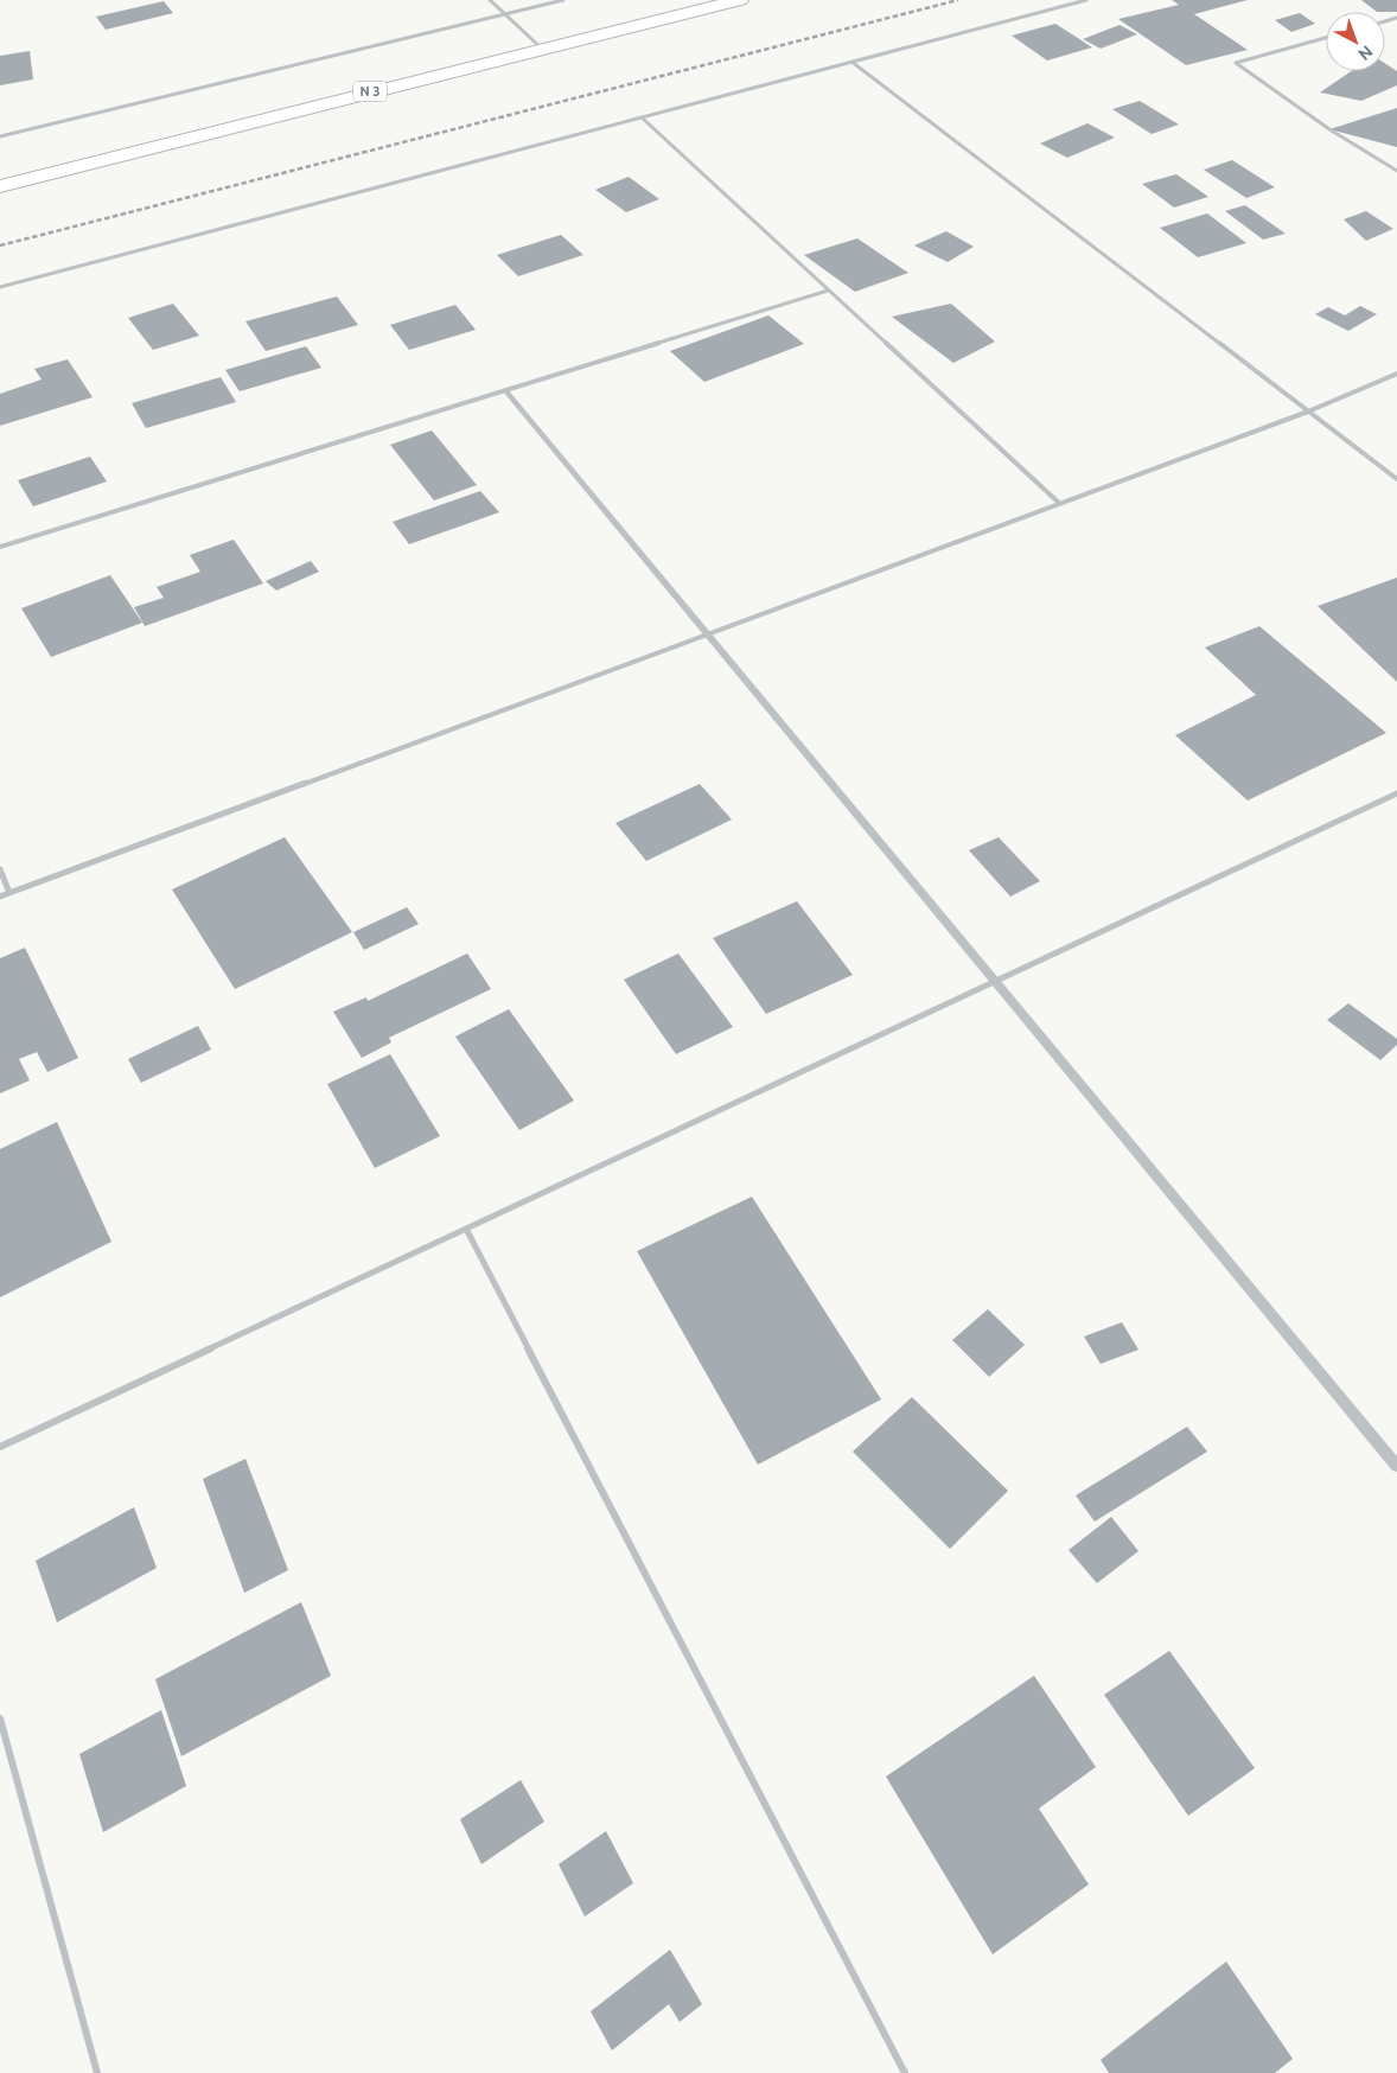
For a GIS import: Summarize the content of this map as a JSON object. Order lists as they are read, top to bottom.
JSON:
{
  "streets": {
    "main road": ["N 3"]
  },
  "north": "bottom right"
}
